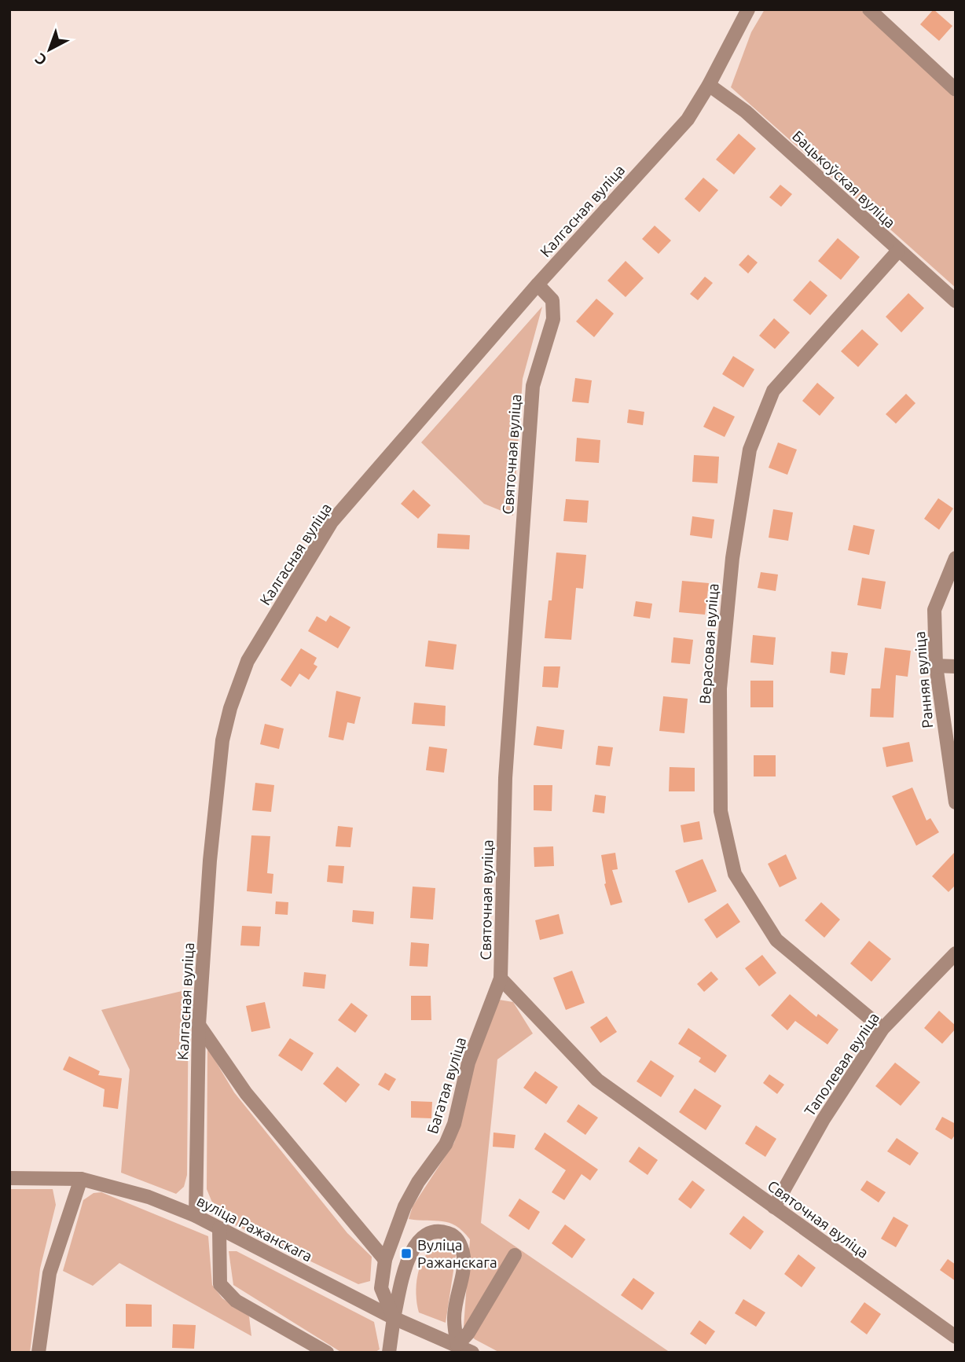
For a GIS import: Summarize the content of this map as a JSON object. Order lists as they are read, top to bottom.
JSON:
{
  "streets": {
    "street": [
      "Бацькоўская вуліца",
      "Калгасная вуліца",
      "Святочная вуліца",
      "Верасовая вуліца",
      "Ранняя вуліца",
      "Таполевая вуліца",
      "Багатая вуліца",
      "вуліца Ражанскага"
    ]
  },
  "crossings": [
    ["Бацькоўская вуліца", "Калгасная вуліца"],
    ["Бацькоўская вуліца", "Верасовая вуліца"],
    ["Калгасная вуліца", "Святочная вуліца"],
    ["Калгасная вуліца", "вуліца Ражанскага"],
    ["Святочная вуліца", "Таполевая вуліца"],
    ["Святочная вуліца", "Багатая вуліца"],
    ["Верасовая вуліца", "Таполевая вуліца"],
    ["Багатая вуліца", "вуліца Ражанскага"]
  ],
  "places": {
    "transit": ["Вуліца Ражанскага"]
  },
  "north": "bottom left"
}
